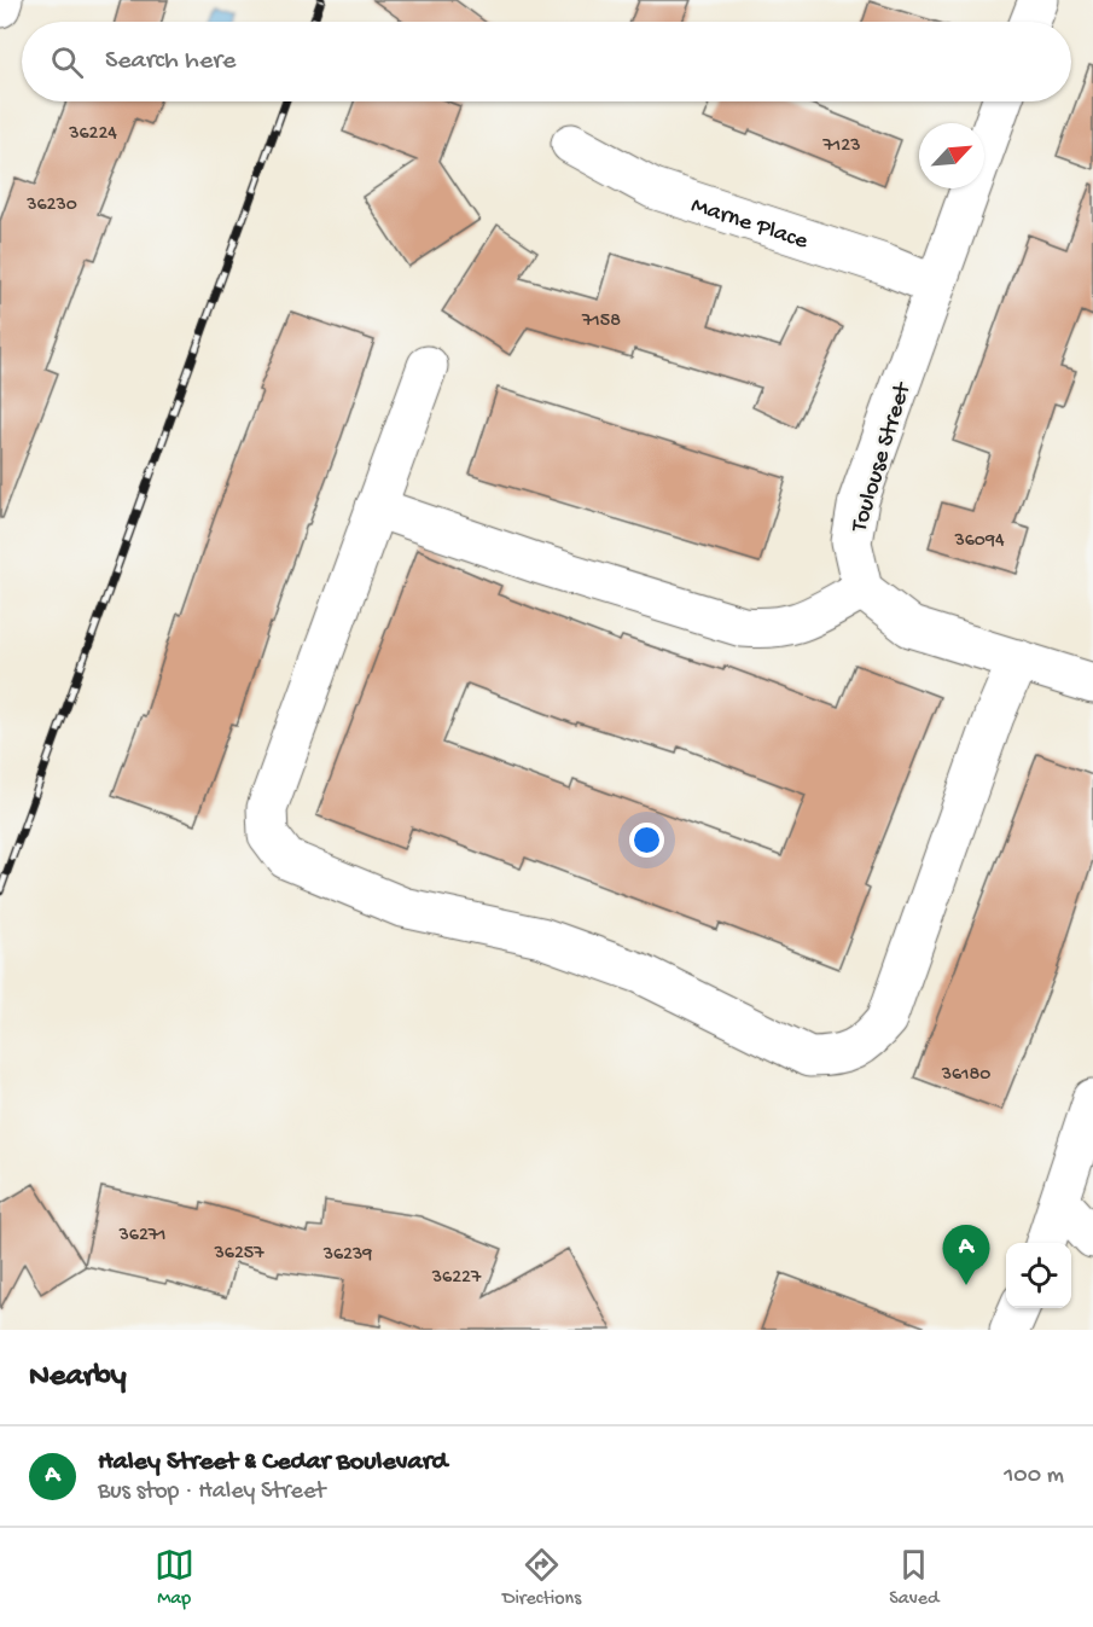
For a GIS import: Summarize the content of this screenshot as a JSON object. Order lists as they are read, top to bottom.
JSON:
{
  "streets": {
    "street": ["Marne Place", "Toulouse Street"]
  },
  "crossings": [
    ["Marne Place", "Toulouse Street"]
  ],
  "house_numbers": [
    "36224",
    "7123",
    "36230",
    "7158",
    "36094",
    "36180",
    "36271",
    "36257",
    "36239",
    "36227"
  ],
  "north": "top right",
  "page": {
    "search": "Search here",
    "pins": "A",
    "heading": "Nearby",
    "list": [
      {
        "mark": "A",
        "name": "Haley Street & Cedar Boulevard",
        "note": "Bus stop · Haley Street",
        "value": "100 m"
      }
    ],
    "nav": ["Map", "Directions", "Saved"]
  }
}
